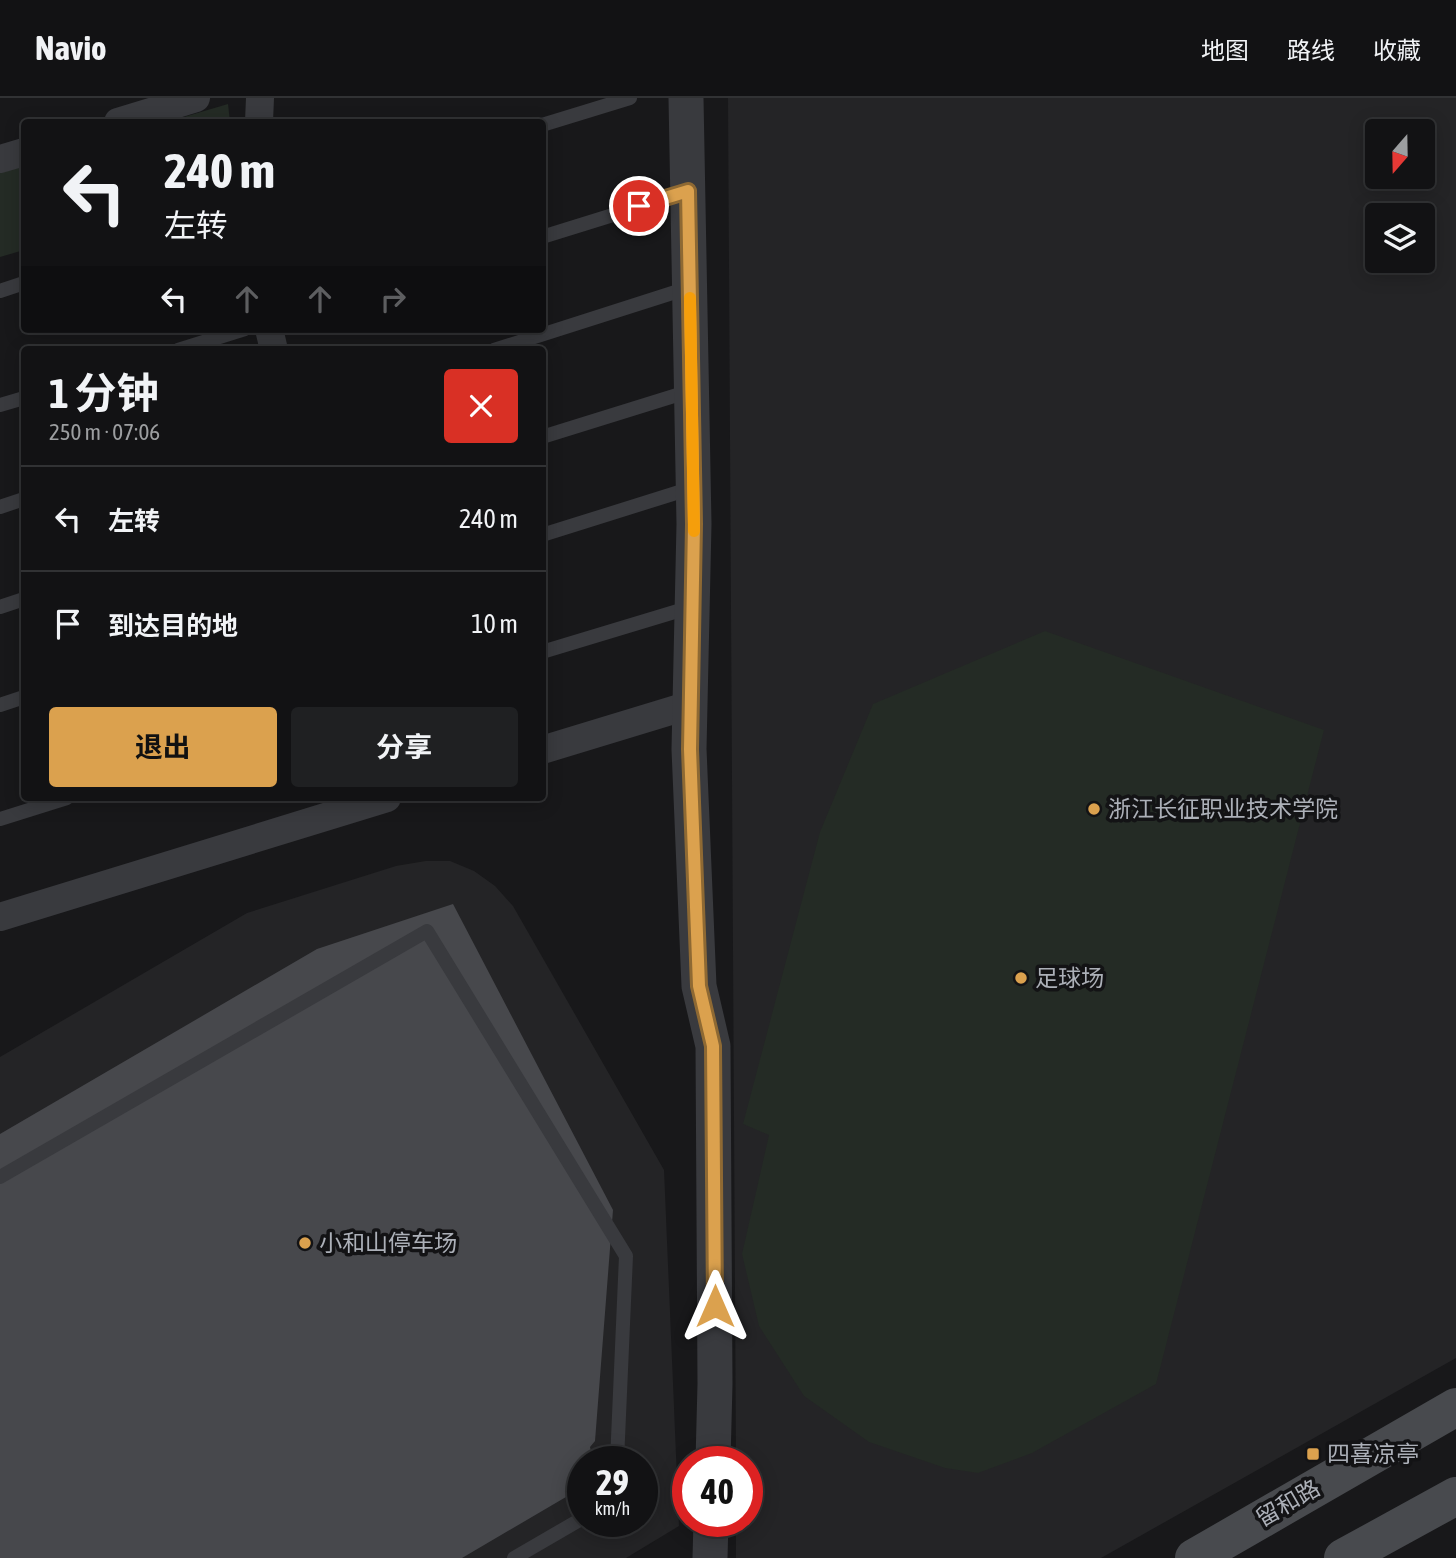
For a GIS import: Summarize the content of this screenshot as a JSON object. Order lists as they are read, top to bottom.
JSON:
{
  "streets": {
    "main road": ["留和路"]
  },
  "places": {
    "other": ["浙江长征职业技术学院", "足球场", "小和山停车场"],
    "transit": ["四喜凉亭"]
  },
  "north": "bottom",
  "page": {
    "header": "Navio",
    "nav": ["地图", "路线", "收藏"],
    "turn": ["240 m", "左转"],
    "heading": ["1 分钟", "250 m · 07:06"],
    "list": [
      {
        "name": "左转",
        "value": "240 m"
      },
      {
        "name": "到达目的地",
        "value": "10 m"
      }
    ],
    "buttons": ["退出", "分享"],
    "speed": "29 km/h",
    "limit": "40"
  }
}
